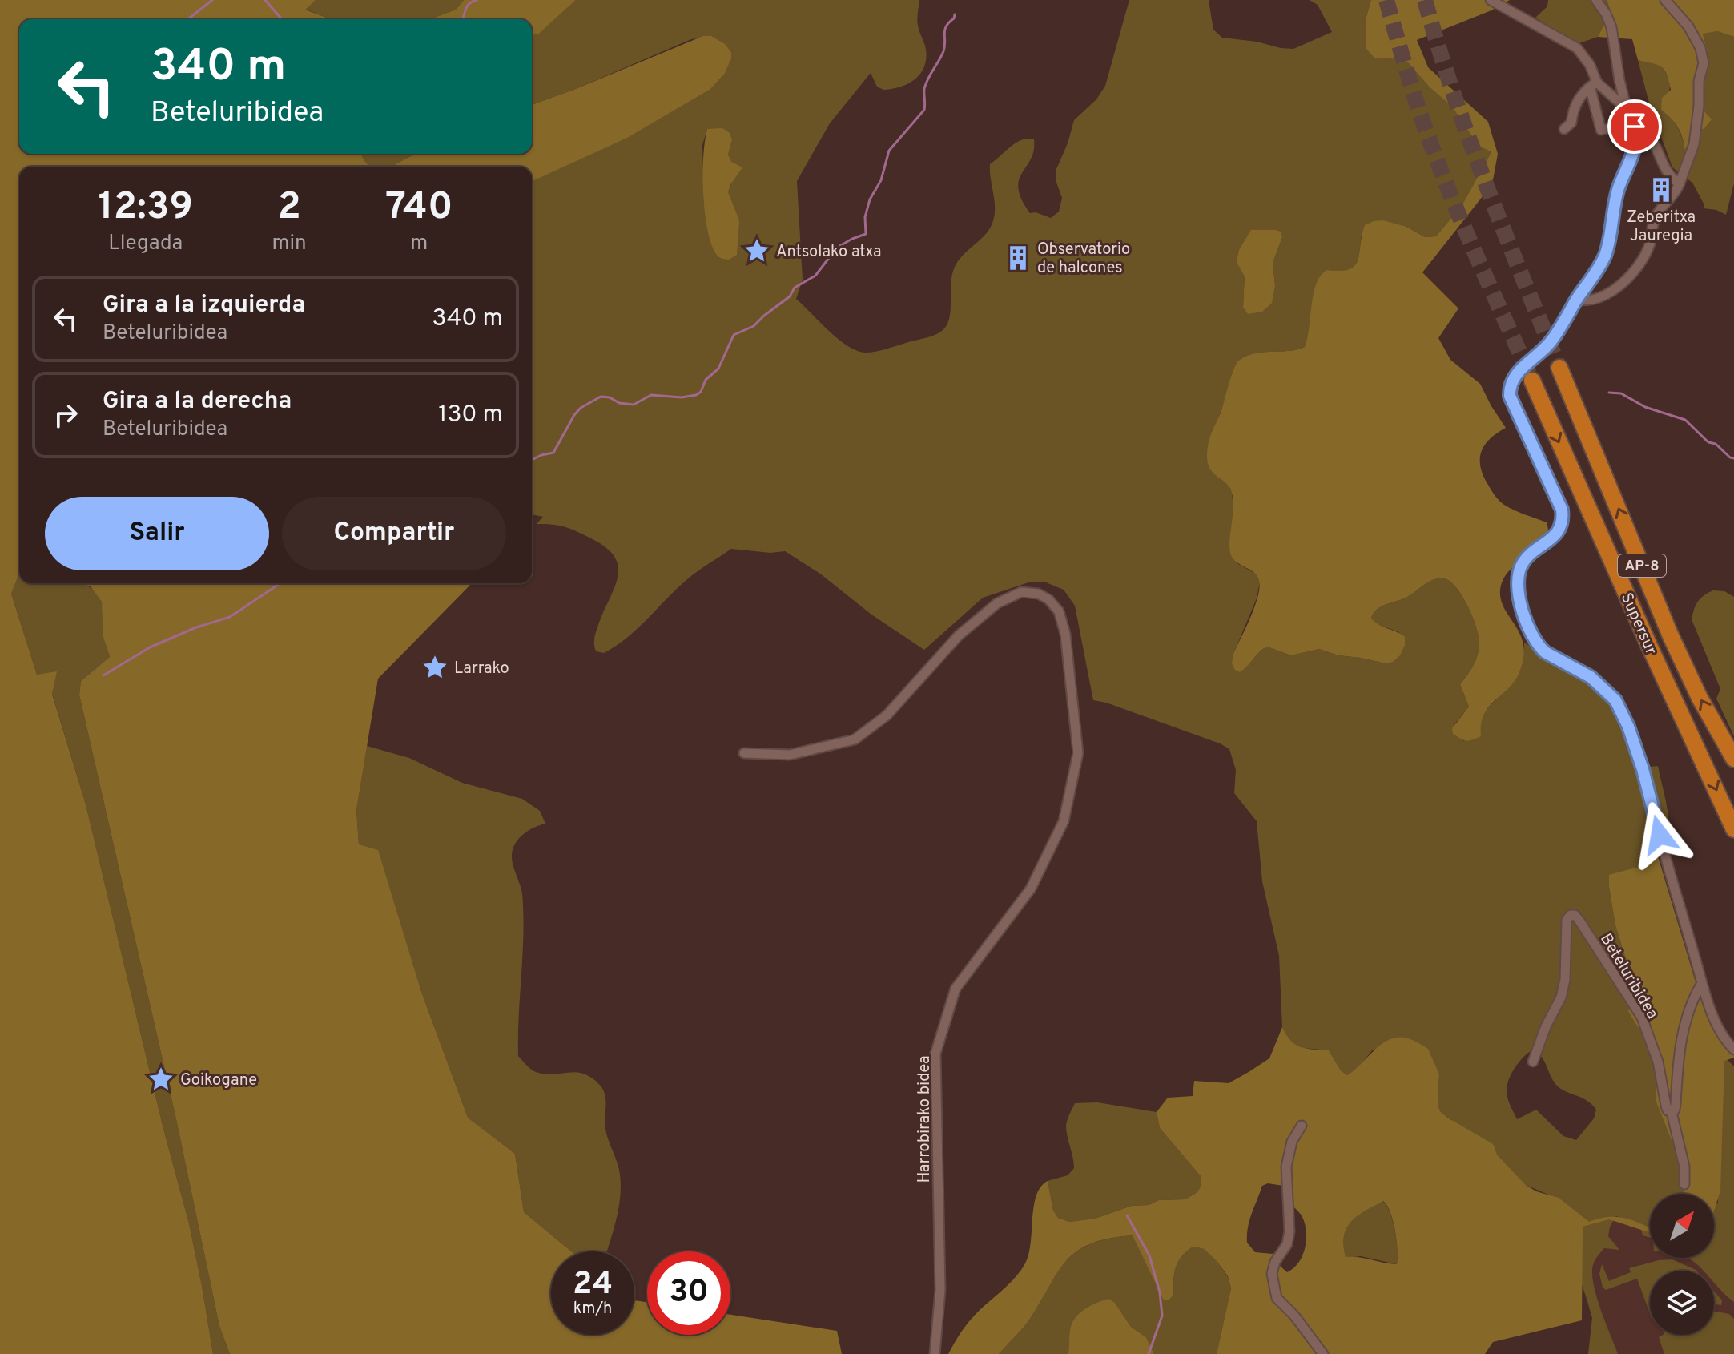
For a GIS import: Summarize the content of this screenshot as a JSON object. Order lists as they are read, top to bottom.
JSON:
{
  "streets": {
    "highway": ["AP-8", "Supersur"],
    "street": ["Beteluribidea", "Harrobirako bidea"]
  },
  "places": {
    "building": ["Zeberitxa Jauregia", "Observatorio de halcones"],
    "place": ["Antsolako atxa", "Larrako", "Goikogane"]
  },
  "north": "top right",
  "page": {
    "turn": ["340 m", "Beteluribidea"],
    "eta": [
      "12:39",
      "Llegada",
      "2",
      "min",
      "740",
      "m"
    ],
    "list": [
      {
        "name": "Gira a la izquierda",
        "note": "Beteluribidea",
        "value": "340 m"
      },
      {
        "name": "Gira a la derecha",
        "note": "Beteluribidea",
        "value": "130 m"
      }
    ],
    "buttons": ["Salir", "Compartir"],
    "speed": "24 km/h",
    "limit": "30"
  }
}
